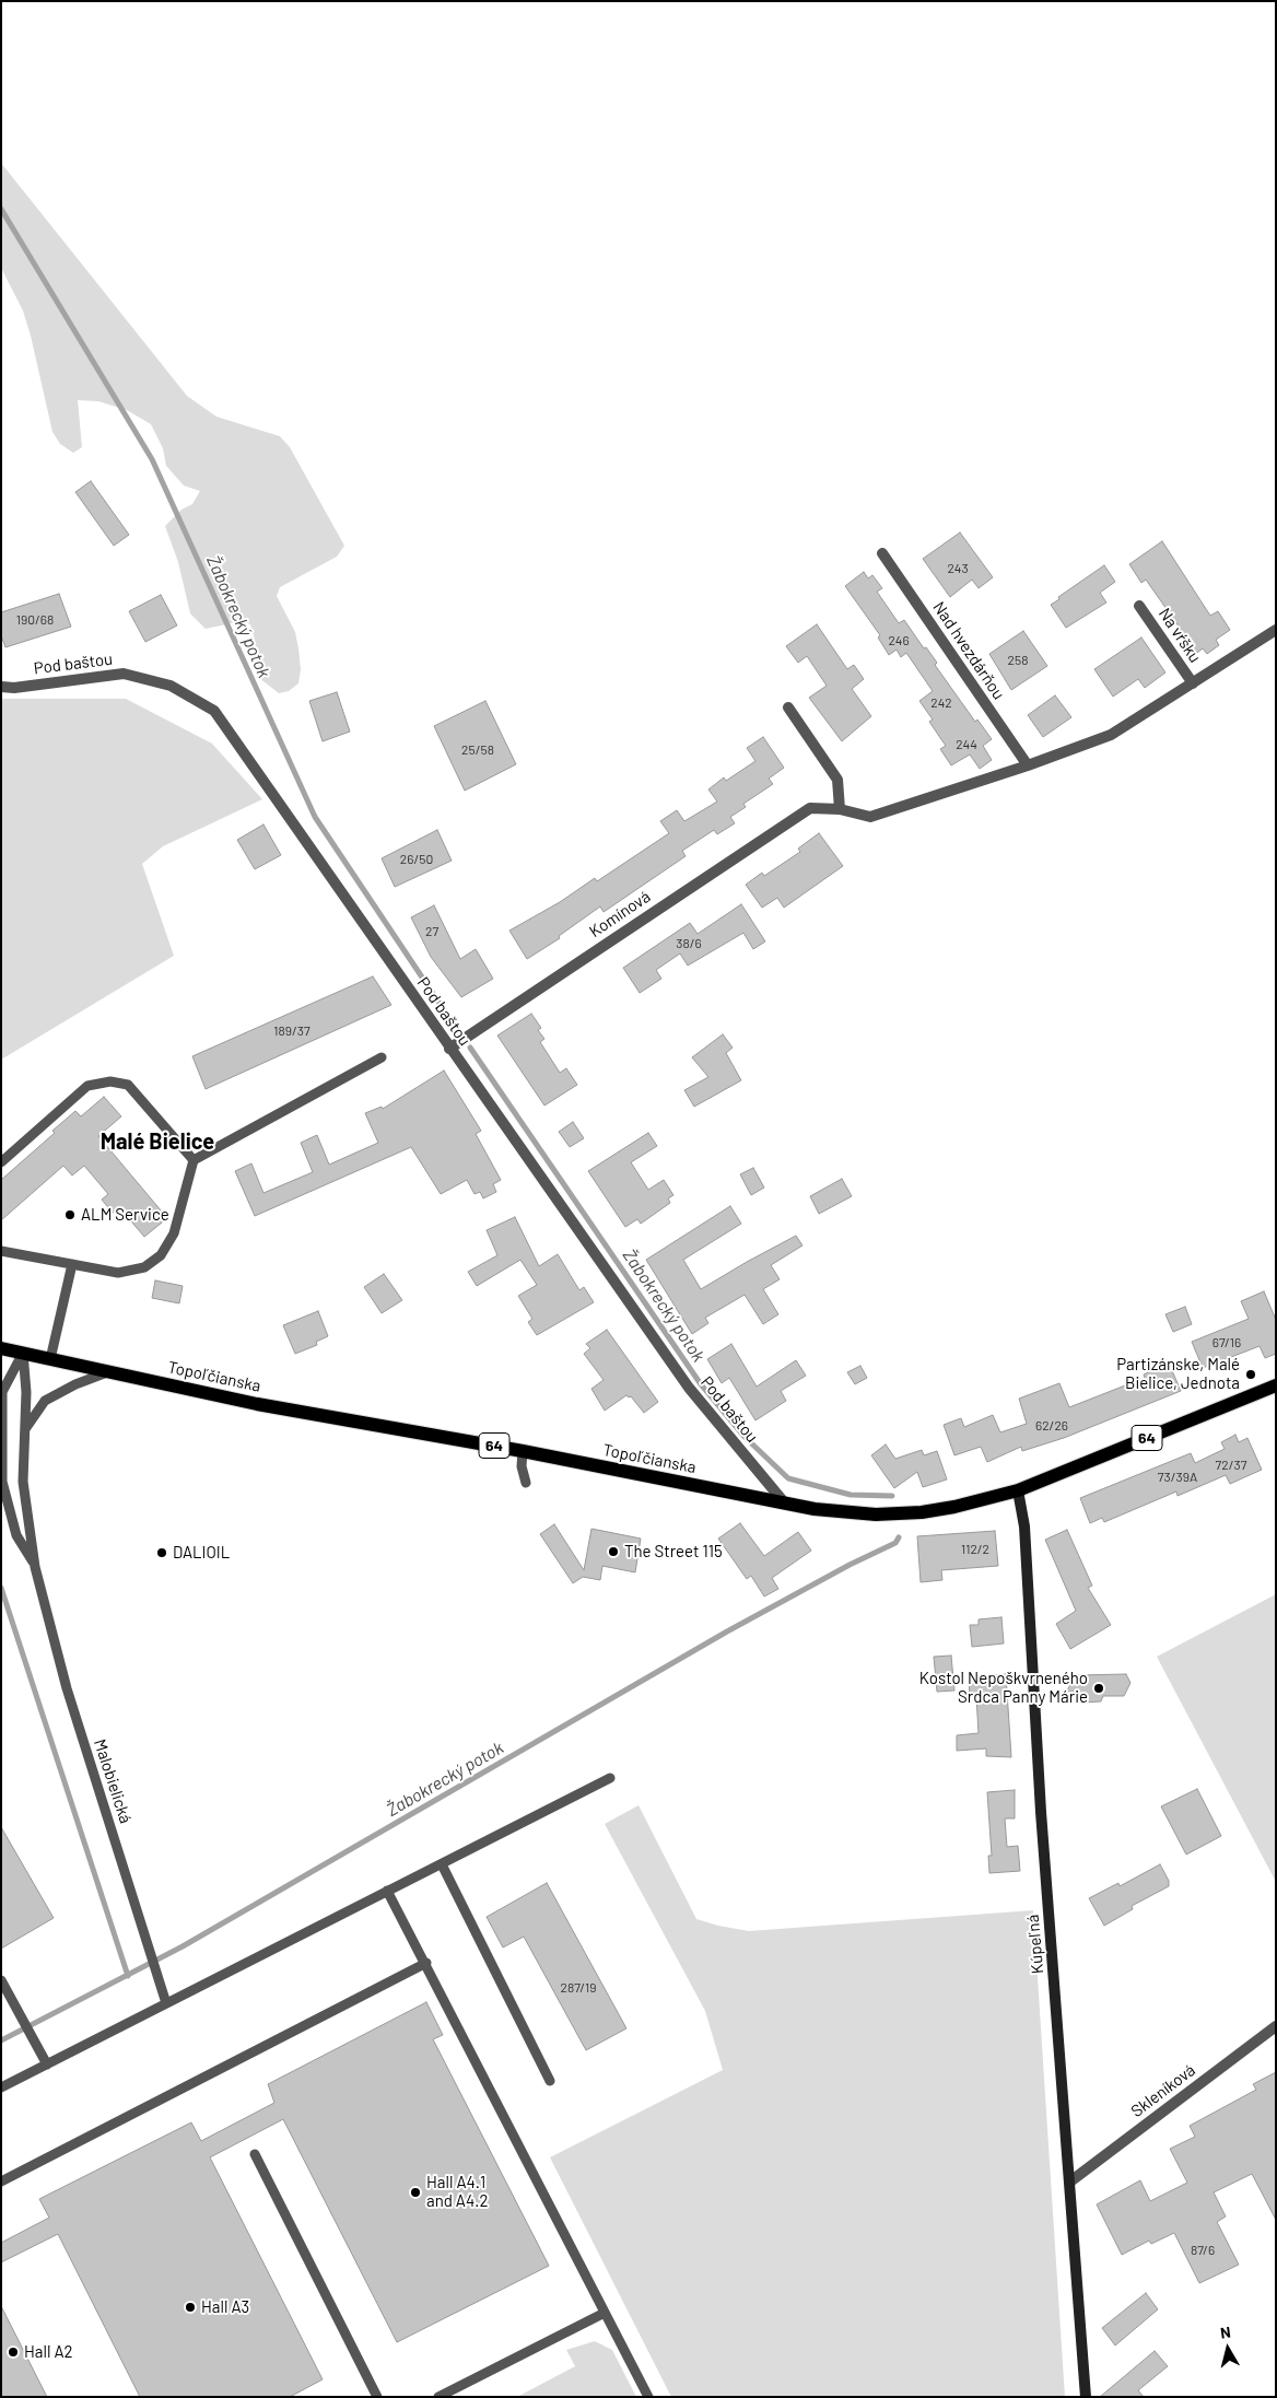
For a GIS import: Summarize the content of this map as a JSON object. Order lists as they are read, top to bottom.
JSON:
{
  "streets": {
    "main road": ["Topoľčianska", "64"],
    "street": [
      "Na vŕšku",
      "Nad hvezdárňou",
      "Pod baštou",
      "Komínová",
      "Kúpeľná",
      "Skleníková"
    ],
    "lane": ["Malobielická"]
  },
  "crossings": [
    ["Pod baštou", "Komínová"],
    ["Pod baštou", "Topoľčianska"],
    ["Topoľčianska", "Malobielická"],
    ["Topoľčianska", "Kúpeľná"],
    ["Kúpeľná", "Skleníková"]
  ],
  "districts": ["Malé Bielice"],
  "water": ["Žabokrecký potok"],
  "places": [
    "ALM Service",
    "Partizánske, Malé Bielice, Jednota",
    "The Street 115",
    "DALIOIL",
    "Kostol Nepoškvrneného Srdca Panny Márie",
    "Hall A4.1 and A4.2",
    "Hall A3",
    "Hall A2"
  ],
  "house_numbers": [
    "243",
    "190/68",
    "246",
    "258",
    "242",
    "244",
    "25/58",
    "26/50",
    "27",
    "38/6",
    "189/37",
    "67/16",
    "62/26",
    "72/37",
    "73/39A",
    "112/2",
    "287/19",
    "87/6"
  ],
  "north": "top"
}
